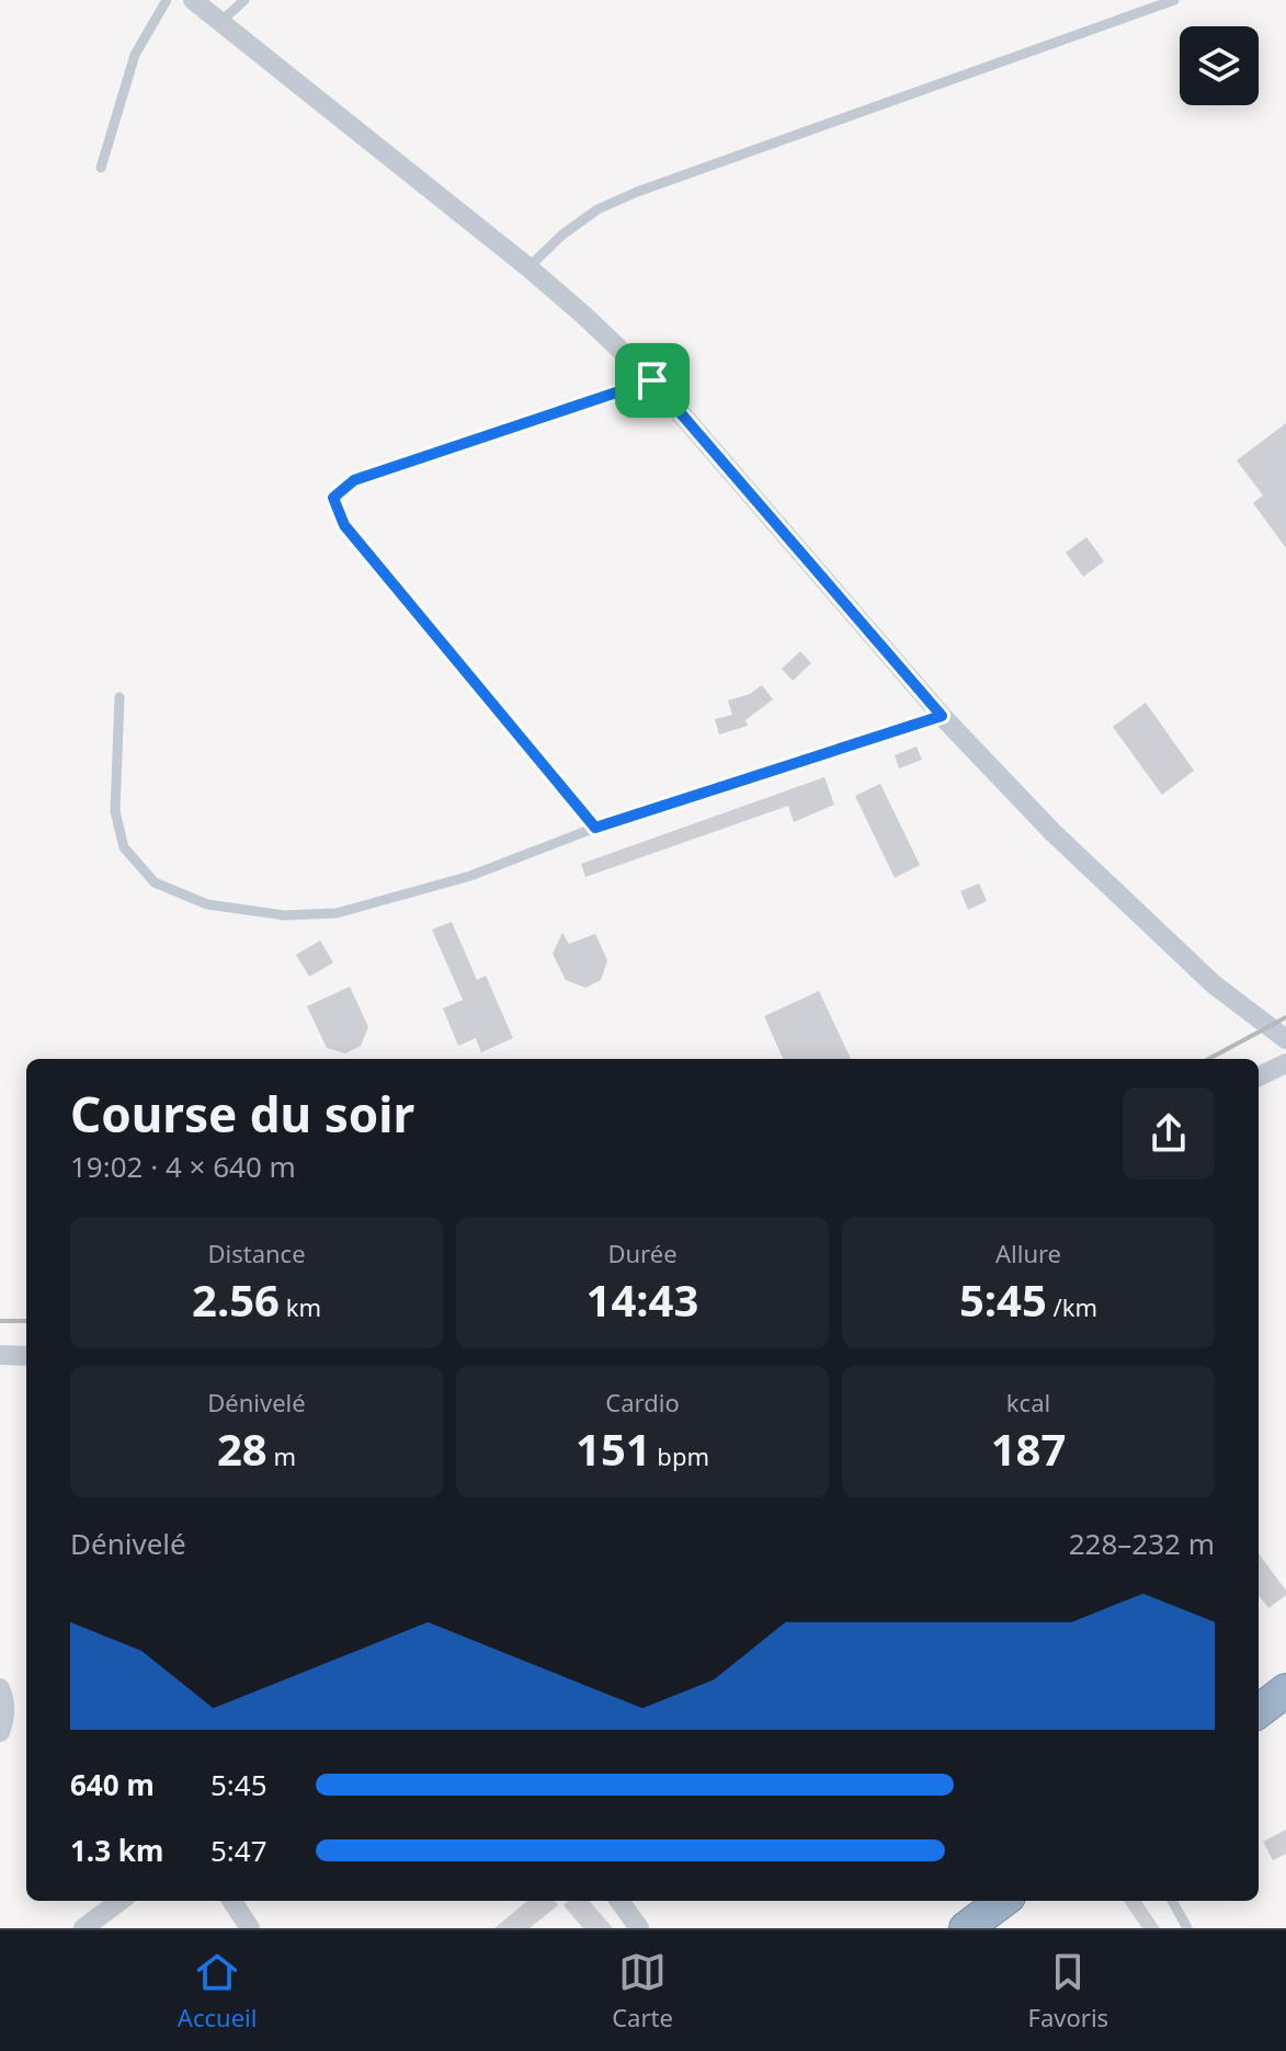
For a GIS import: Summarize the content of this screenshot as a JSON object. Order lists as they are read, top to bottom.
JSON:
{
  "page": {
    "heading": ["Course du soir", "19:02 · 4 × 640 m"],
    "stats": [
      ["Distance", "2.56 km"],
      ["Durée", "14:43"],
      ["Allure", "5:45 /km"],
      ["Dénivelé", "28 m"],
      ["Cardio", "151 bpm"],
      ["kcal", "187"]
    ],
    "chart": ["Dénivelé", "228–232 m"],
    "list": [
      {
        "name": "640 m",
        "note": "5:45"
      },
      {
        "name": "1.3 km",
        "note": "5:47"
      }
    ],
    "tabs": ["Accueil", "Carte", "Favoris"]
  }
}
